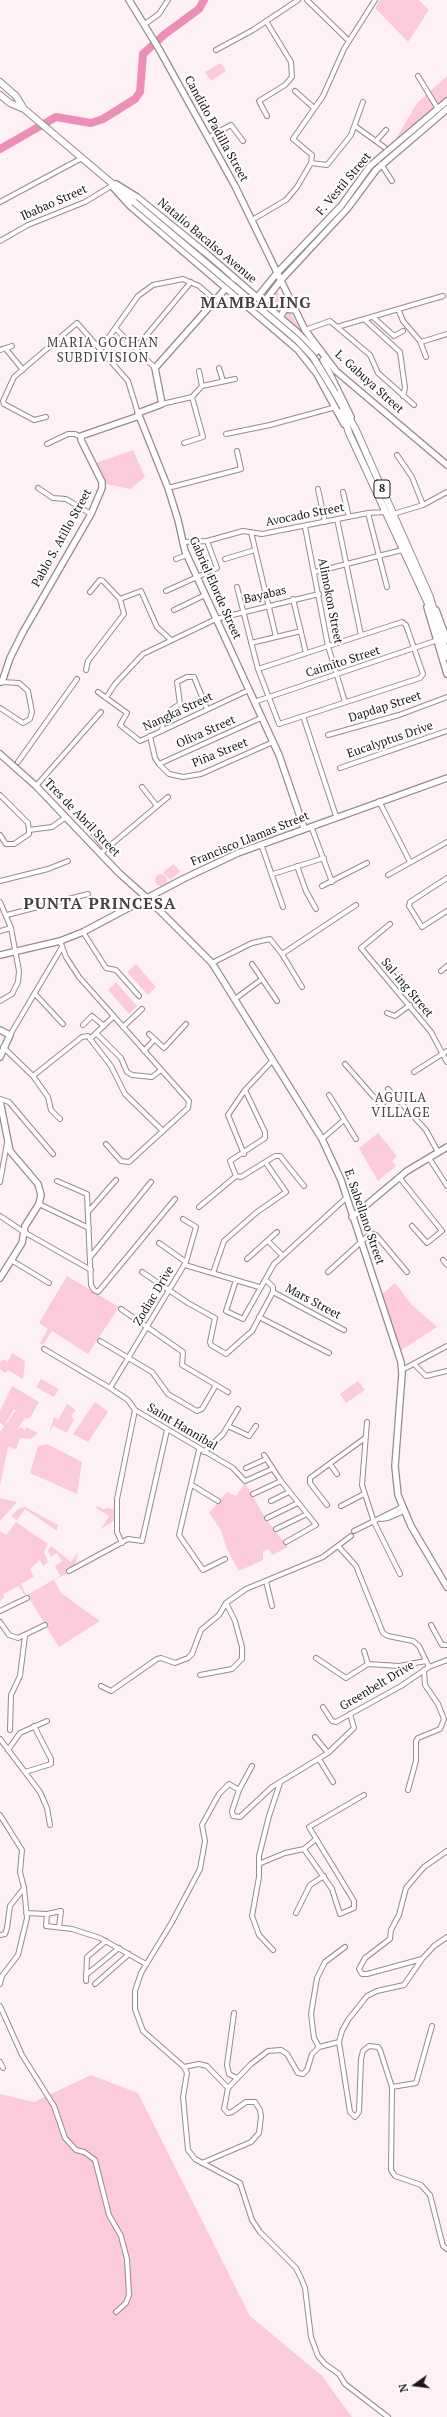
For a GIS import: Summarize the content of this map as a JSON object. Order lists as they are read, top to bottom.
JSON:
{
  "streets": {
    "main road": ["Natalio Bacalso Avenue", "8"],
    "street": [
      "Candido Padilla Street",
      "F. Vestil Street",
      "Ibabao Street",
      "L. Gabuya Street",
      "Avocado Street",
      "Pablo S. Atillo Street",
      "Gabriel Elorde Street",
      "Bayabas",
      "Alimokon Street",
      "Caimito Street",
      "Dapdap Street",
      "Nangka Street",
      "Oliva Street",
      "Eucalyptus Drive",
      "Piña Street",
      "Tres de Abril Street",
      "Francisco Llamas Street",
      "Sal-ing Street",
      "E. Sabellano Street",
      "Zodiac Drive",
      "Mars Street",
      "Saint Hannibal",
      "Greenbelt Drive"
    ]
  },
  "crossings": [
    ["Candido Padilla Street", "F. Vestil Street"],
    ["Candido Padilla Street", "L. Gabuya Street"],
    ["F. Vestil Street", "Natalio Bacalso Avenue"],
    ["F. Vestil Street", "L. Gabuya Street"],
    ["Ibabao Street", "Natalio Bacalso Avenue"],
    ["Natalio Bacalso Avenue", "Avocado Street"],
    ["Natalio Bacalso Avenue", "Caimito Street"],
    ["Avocado Street", "Gabriel Elorde Street"],
    ["Avocado Street", "Alimokon Street"],
    ["Gabriel Elorde Street", "Bayabas"],
    ["Gabriel Elorde Street", "Caimito Street"],
    ["Gabriel Elorde Street", "Nangka Street"],
    ["Gabriel Elorde Street", "Oliva Street"],
    ["Gabriel Elorde Street", "Piña Street"],
    ["Gabriel Elorde Street", "Francisco Llamas Street"],
    ["Bayabas", "Alimokon Street"],
    ["Bayabas", "Nangka Street"],
    ["Alimokon Street", "Caimito Street"],
    ["Oliva Street", "Piña Street"],
    ["Tres de Abril Street", "Francisco Llamas Street"],
    ["Tres de Abril Street", "E. Sabellano Street"],
    ["Francisco Llamas Street", "E. Sabellano Street"],
    ["Zodiac Drive", "Saint Hannibal"]
  ],
  "districts": [
    "MAMBALING",
    "MARIA GOCHAN SUBDIVISION",
    "PUNTA PRINCESA",
    "AGUILA VILLAGE"
  ],
  "north": "left"
}
